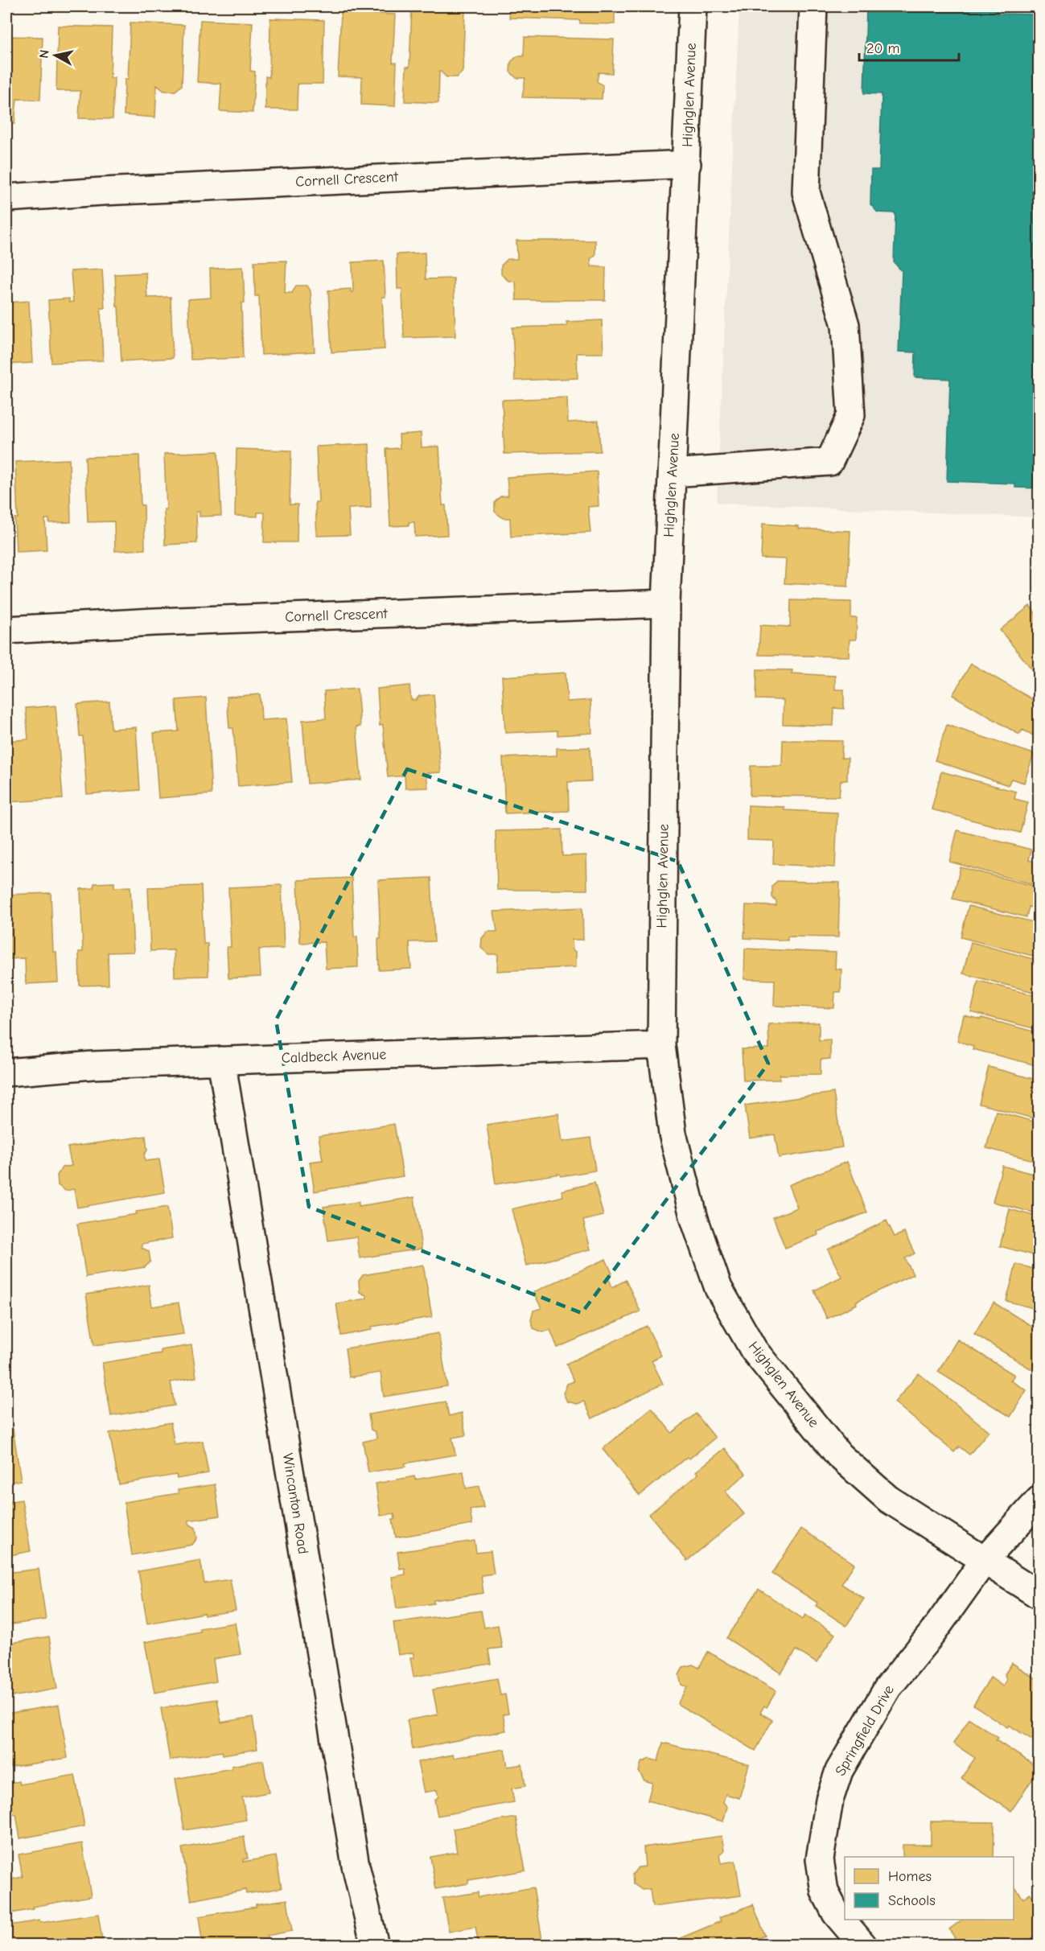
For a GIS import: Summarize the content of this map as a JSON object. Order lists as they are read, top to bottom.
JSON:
{
  "streets": {
    "street": [
      "Highglen Avenue",
      "Cornell Crescent",
      "Caldbeck Avenue",
      "Wincanton Road",
      "Springfield Drive"
    ]
  },
  "crossings": [
    ["Highglen Avenue", "Cornell Crescent"],
    ["Highglen Avenue", "Caldbeck Avenue"],
    ["Highglen Avenue", "Springfield Drive"],
    ["Caldbeck Avenue", "Wincanton Road"]
  ],
  "legend": ["Homes", "Schools"],
  "scale_bar": "20 m",
  "north": "left"
}
